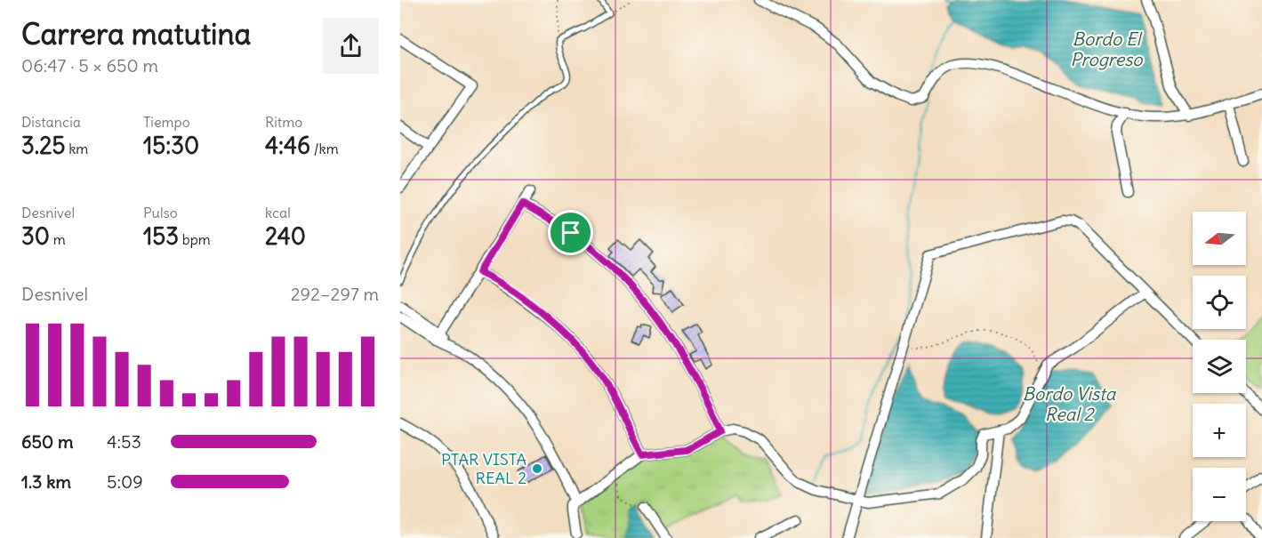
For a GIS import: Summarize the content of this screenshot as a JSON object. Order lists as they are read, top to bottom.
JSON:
{
  "water": ["Bordo El Progreso", "Bordo Vista Real 2"],
  "places": ["PTAR VISTA REAL 2"],
  "north": "left",
  "page": {
    "heading": ["Carrera matutina", "06:47 · 5 × 650 m"],
    "stats": [
      ["Distancia", "3.25 km"],
      ["Tiempo", "15:30"],
      ["Ritmo", "4:46 /km"],
      ["Desnivel", "30 m"],
      ["Pulso", "153 bpm"],
      ["kcal", "240"]
    ],
    "map_buttons": ["+", "−"],
    "chart": ["Desnivel", "292–297 m"],
    "list": [
      {
        "name": "650 m",
        "note": "4:53"
      },
      {
        "name": "1.3 km",
        "note": "5:09"
      }
    ]
  }
}
